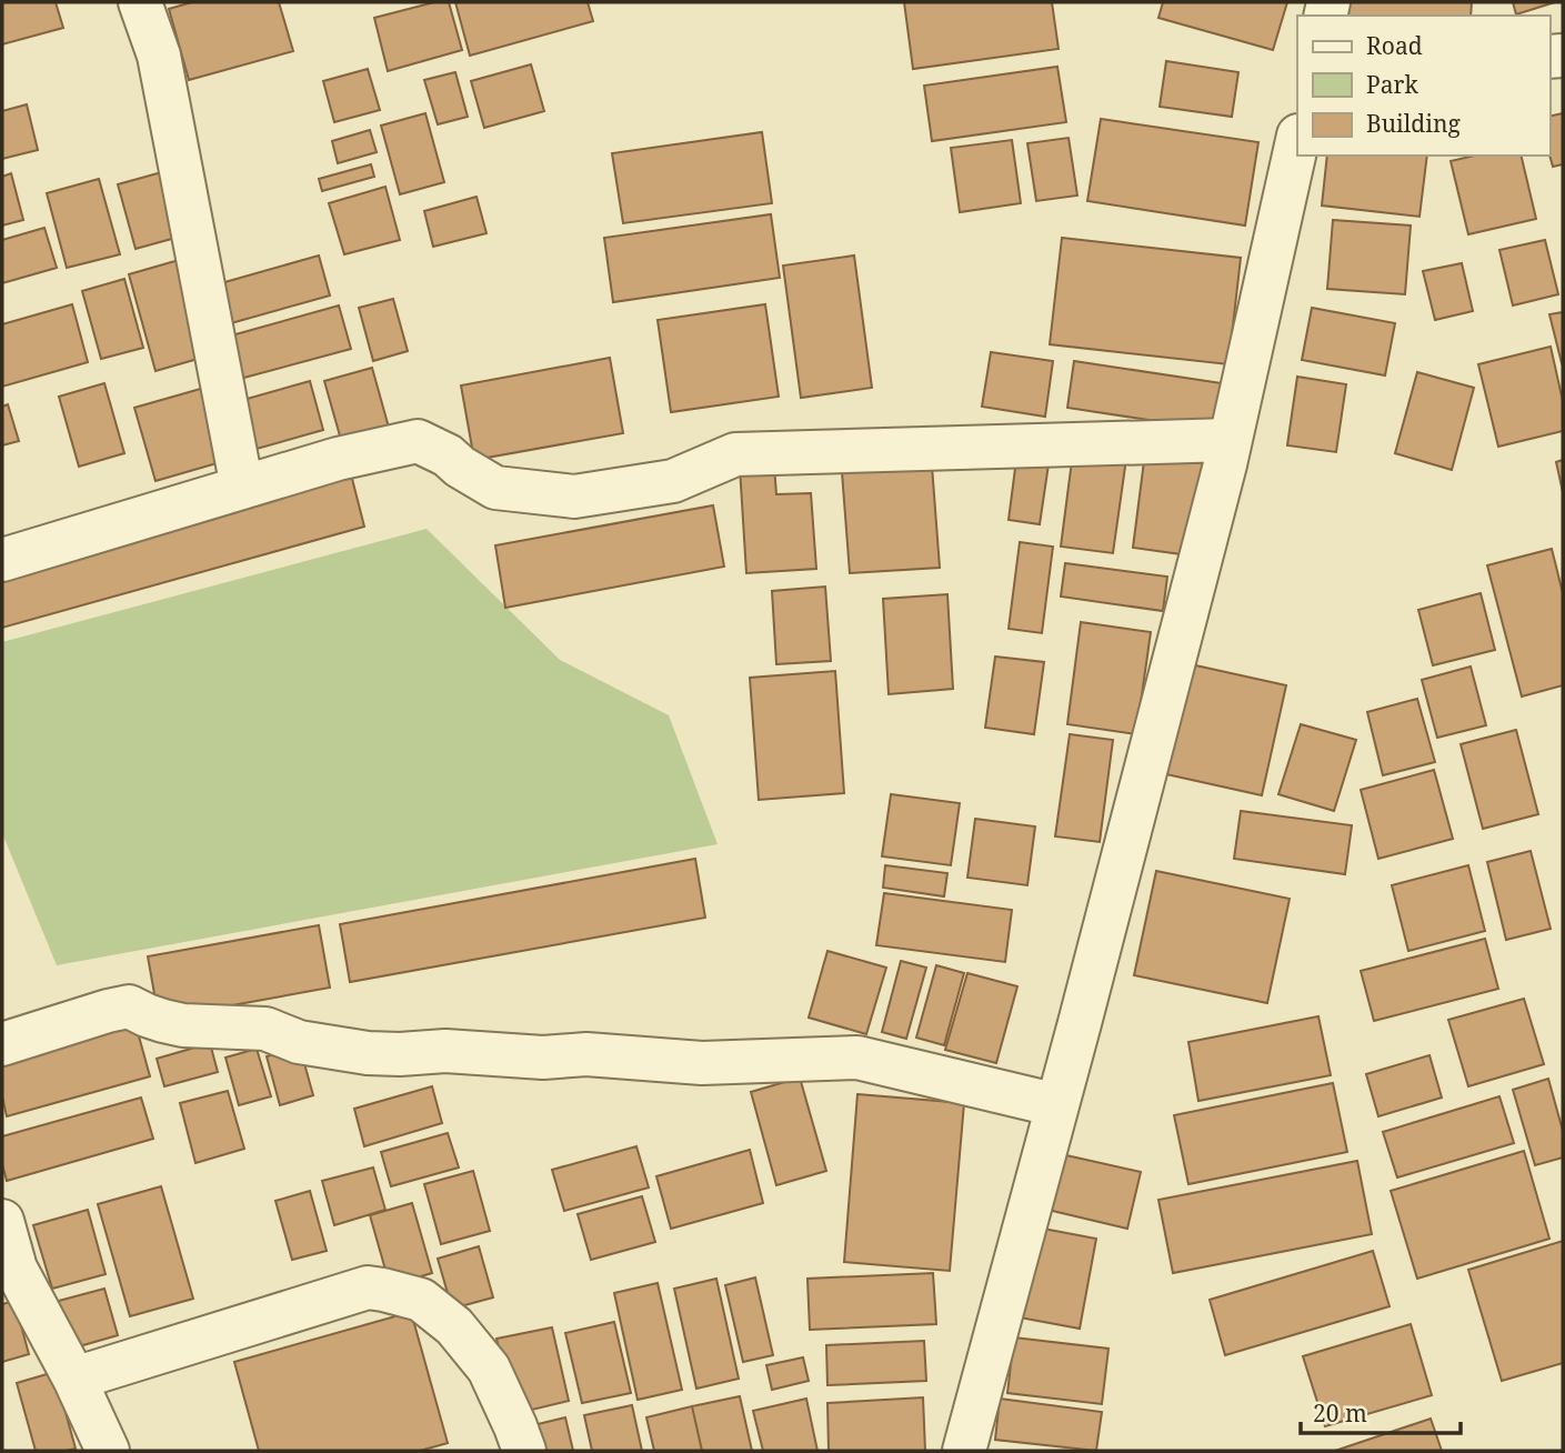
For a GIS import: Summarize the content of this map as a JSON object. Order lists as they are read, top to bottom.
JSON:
{
  "legend": ["Road", "Park", "Building"],
  "scale_bar": "20 m"
}
